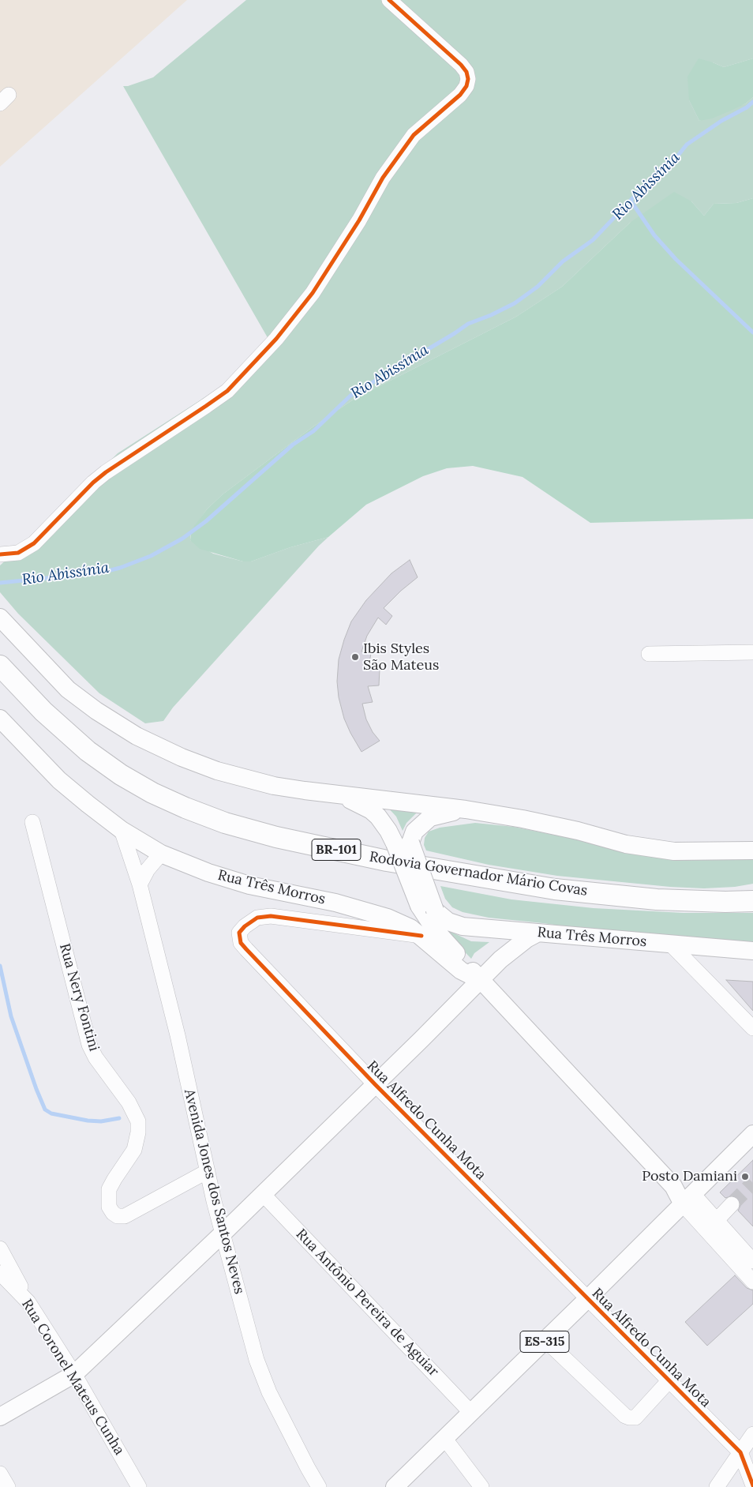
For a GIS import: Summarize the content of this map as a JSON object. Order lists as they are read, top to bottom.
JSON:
{
  "streets": {
    "highway": ["BR-101", "Rodovia Governador Mário Covas"],
    "main road": ["Rua Três Morros", "ES-315"],
    "street": [
      "Rua Nery Fontini",
      "Rua Alfredo Cunha Mota",
      "Avenida Jones dos Santos Neves",
      "Rua Antônio Pereira de Aguiar",
      "Rua Coronel Mateus Cunha"
    ]
  },
  "crossings": [
    ["Rua Três Morros", "Rua Alfredo Cunha Mota"],
    ["Rua Três Morros", "Avenida Jones dos Santos Neves"],
    ["Rua Nery Fontini", "Avenida Jones dos Santos Neves"],
    ["Rua Alfredo Cunha Mota", "ES-315"],
    ["Rua Antônio Pereira de Aguiar", "ES-315"]
  ],
  "water": ["Rio Abissínia"],
  "places": ["Ibis Styles São Mateus", "Posto Damiani"]
}
